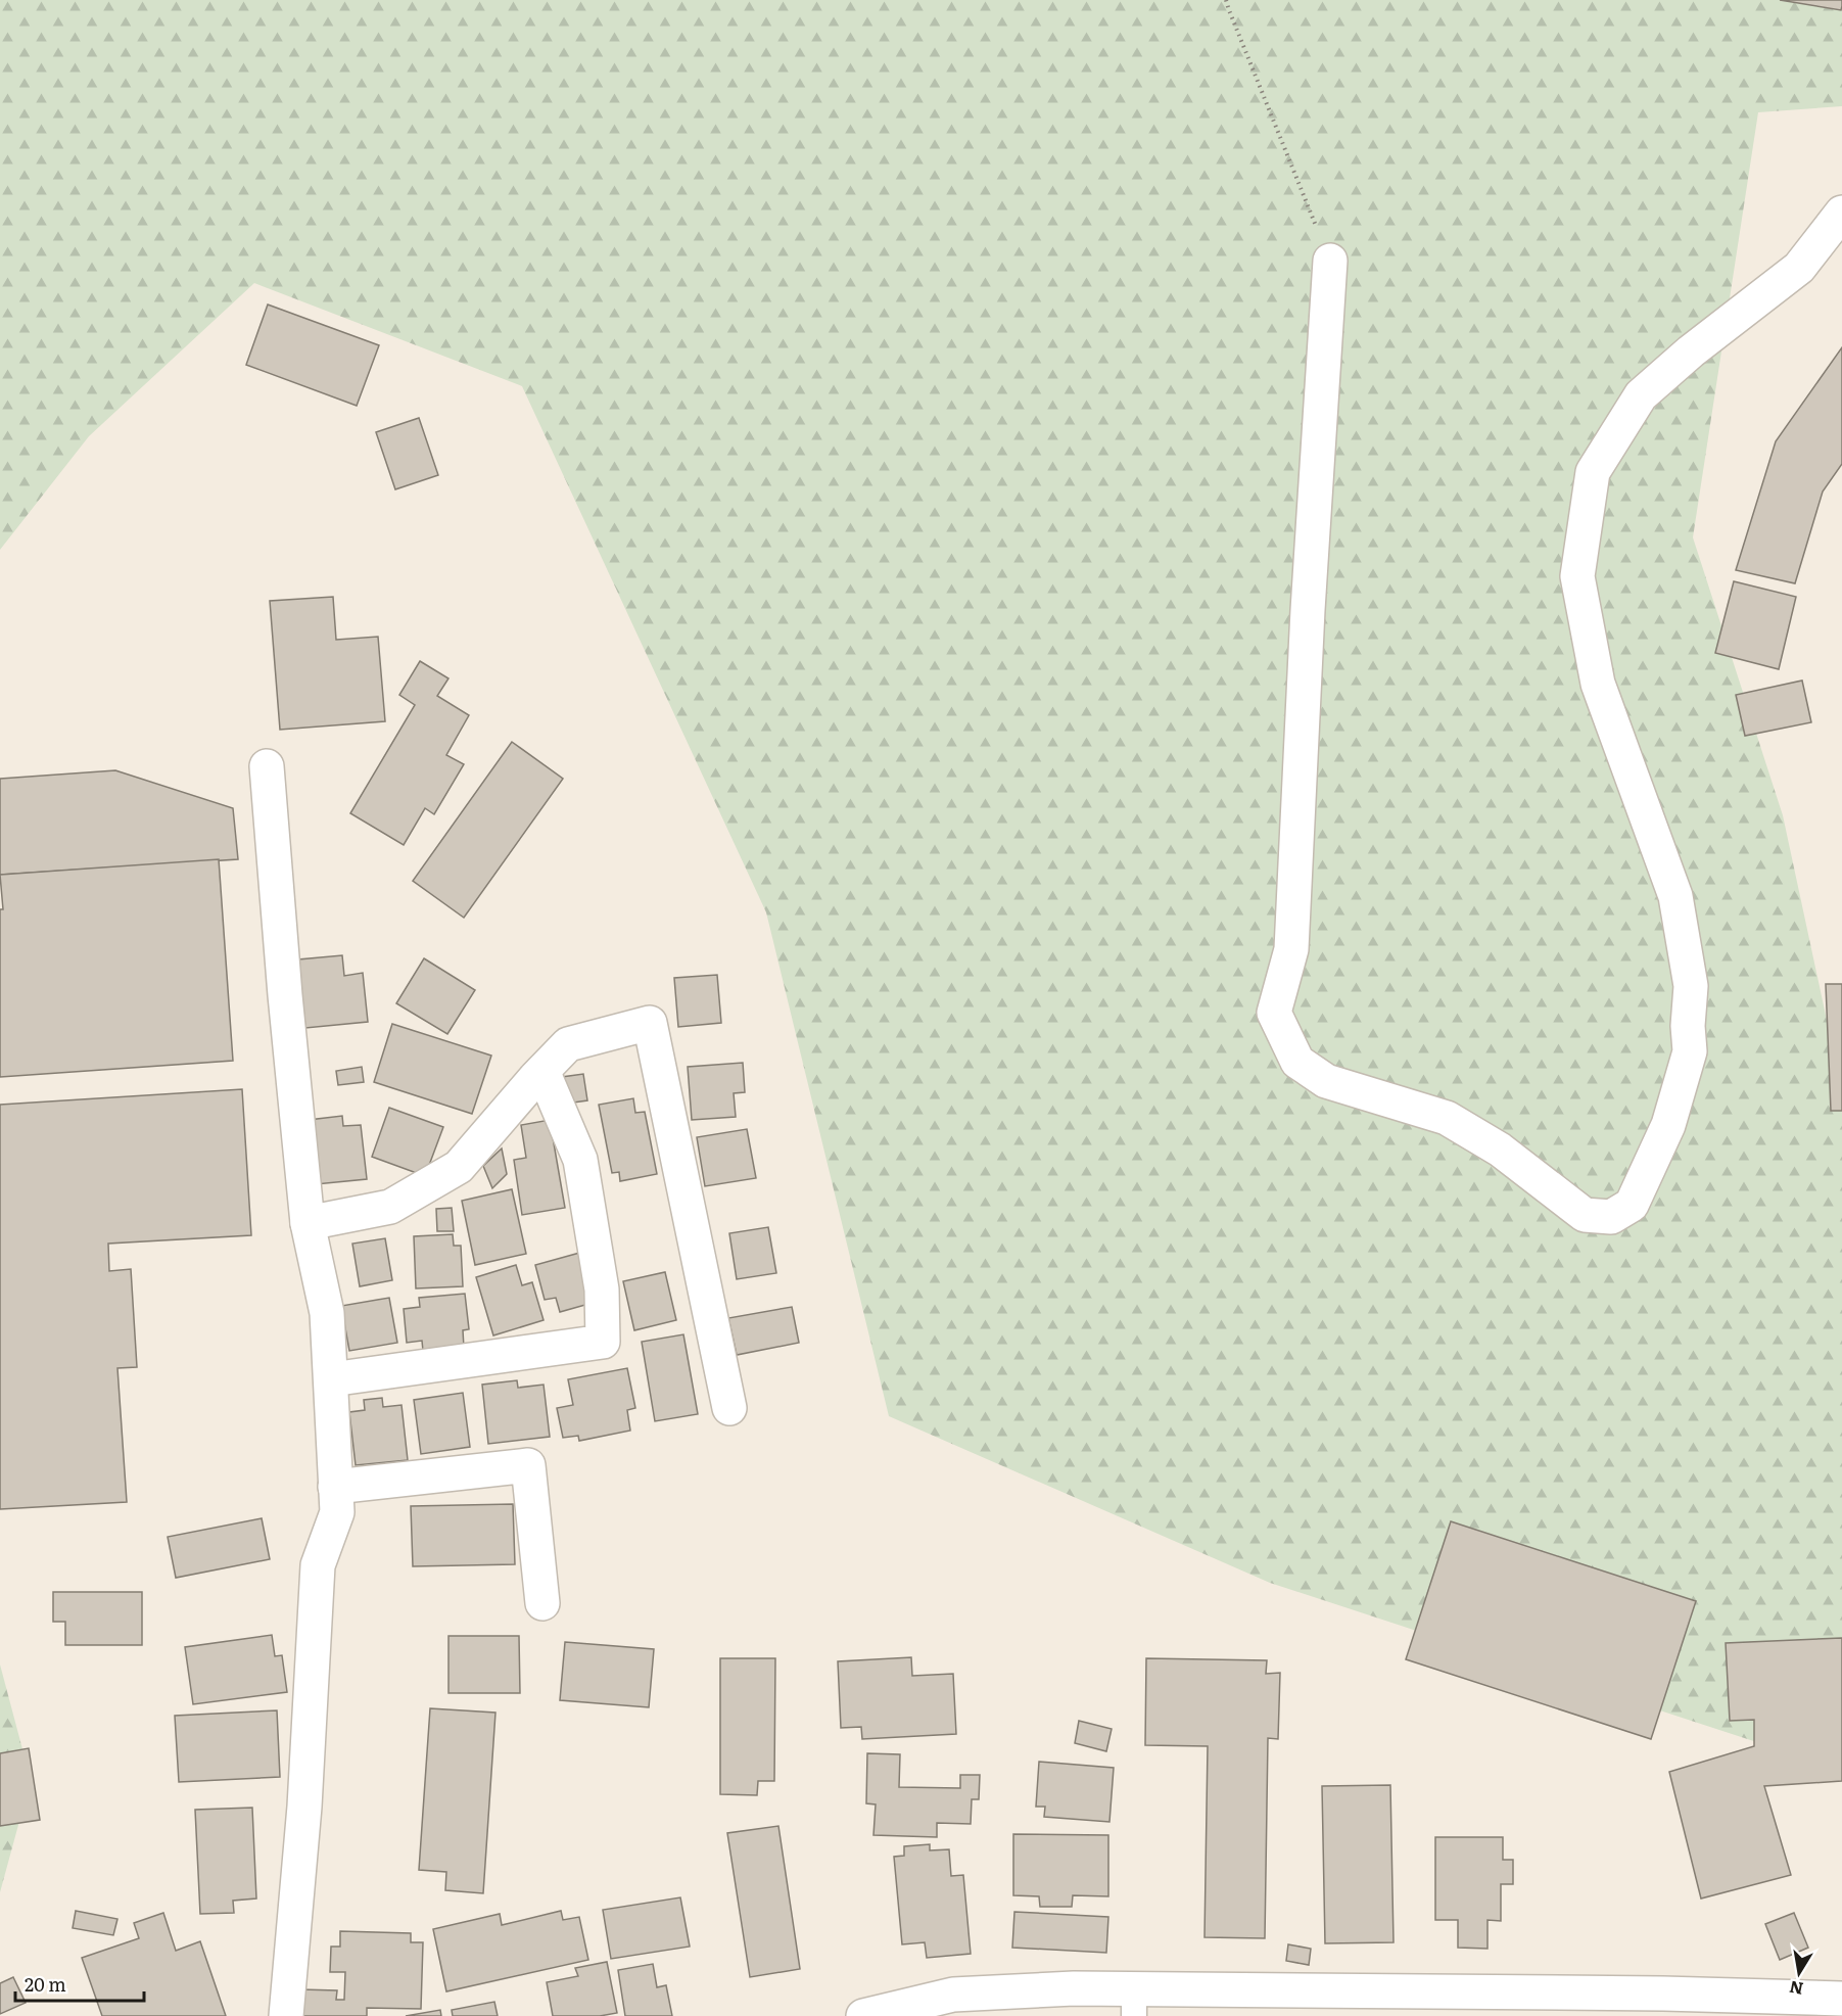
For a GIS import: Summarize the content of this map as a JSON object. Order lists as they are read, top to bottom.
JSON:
{
  "scale_bar": "20 m",
  "north": "bottom"
}
